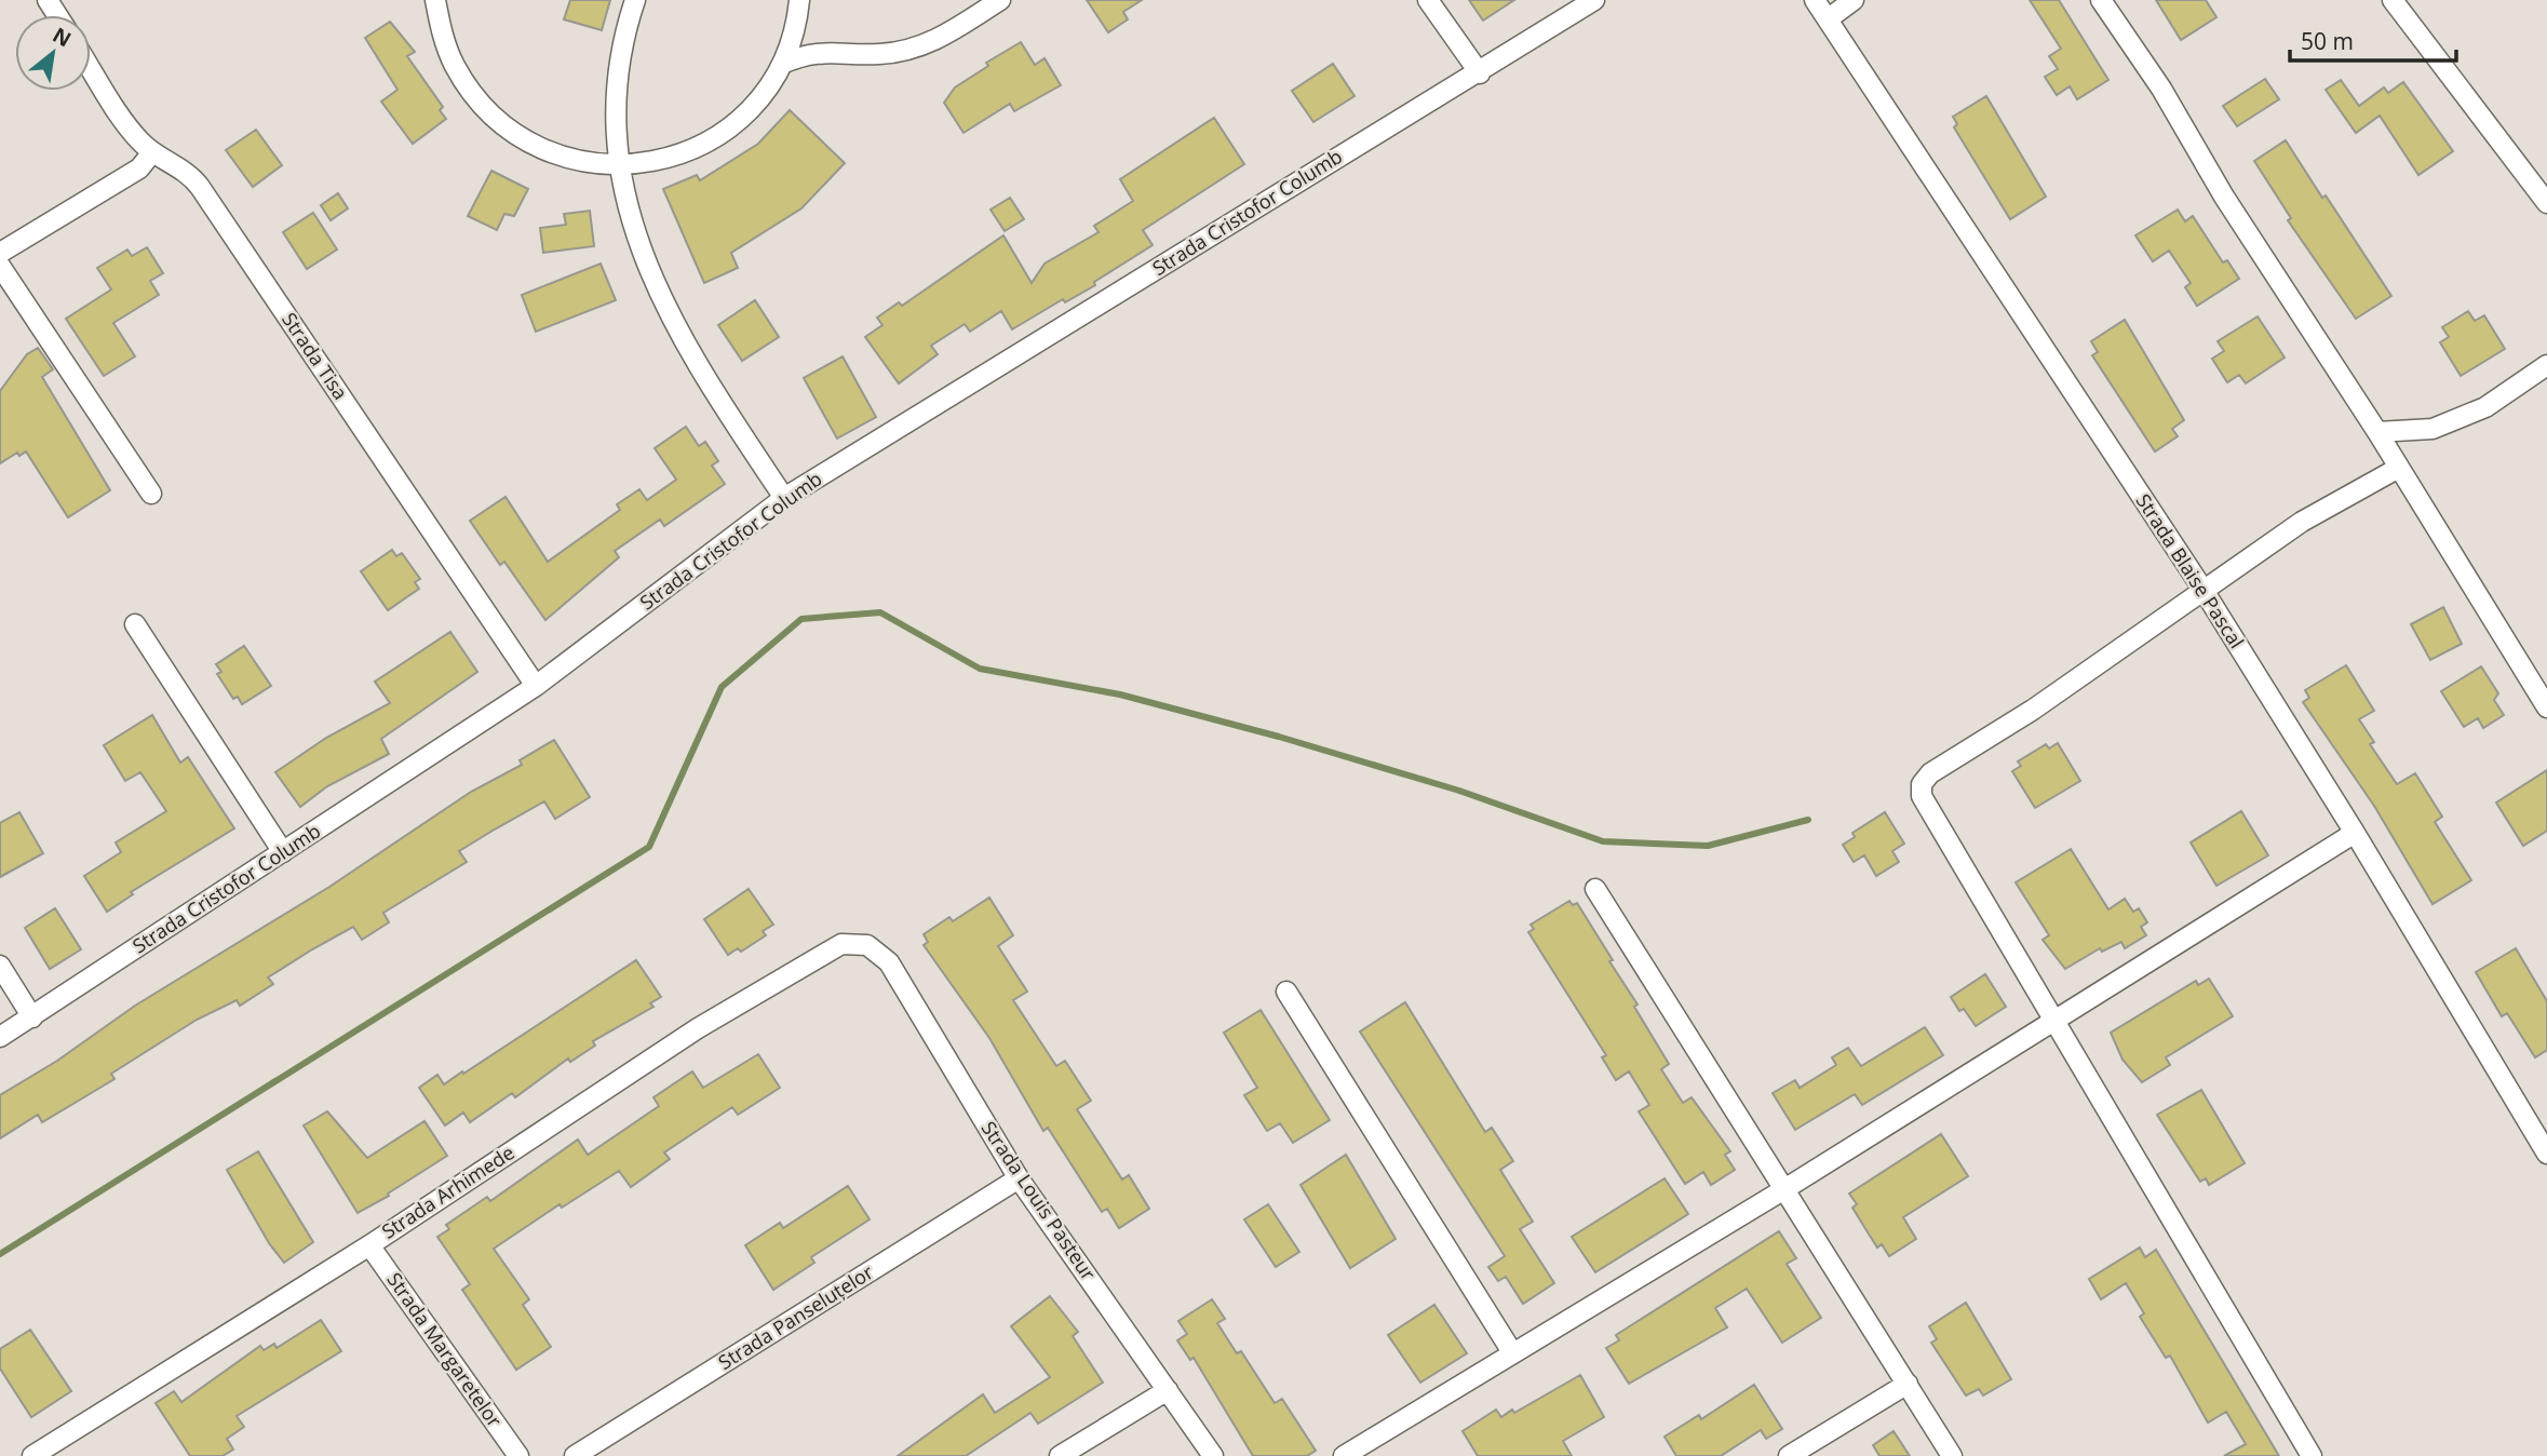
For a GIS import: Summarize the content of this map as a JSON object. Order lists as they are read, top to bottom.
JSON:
{
  "streets": {
    "street": [
      "Strada Cristofor Columb",
      "Strada Tisa",
      "Strada Blaise Pascal",
      "Strada Arhimede",
      "Strada Louis Pasteur",
      "Strada Panseluțelor",
      "Strada Margaretelor"
    ]
  },
  "crossings": [
    ["Strada Cristofor Columb", "Strada Tisa"],
    ["Strada Arhimede", "Strada Louis Pasteur"],
    ["Strada Arhimede", "Strada Margaretelor"],
    ["Strada Louis Pasteur", "Strada Panseluțelor"]
  ],
  "scale_bar": "50 m",
  "north": "top right"
}
